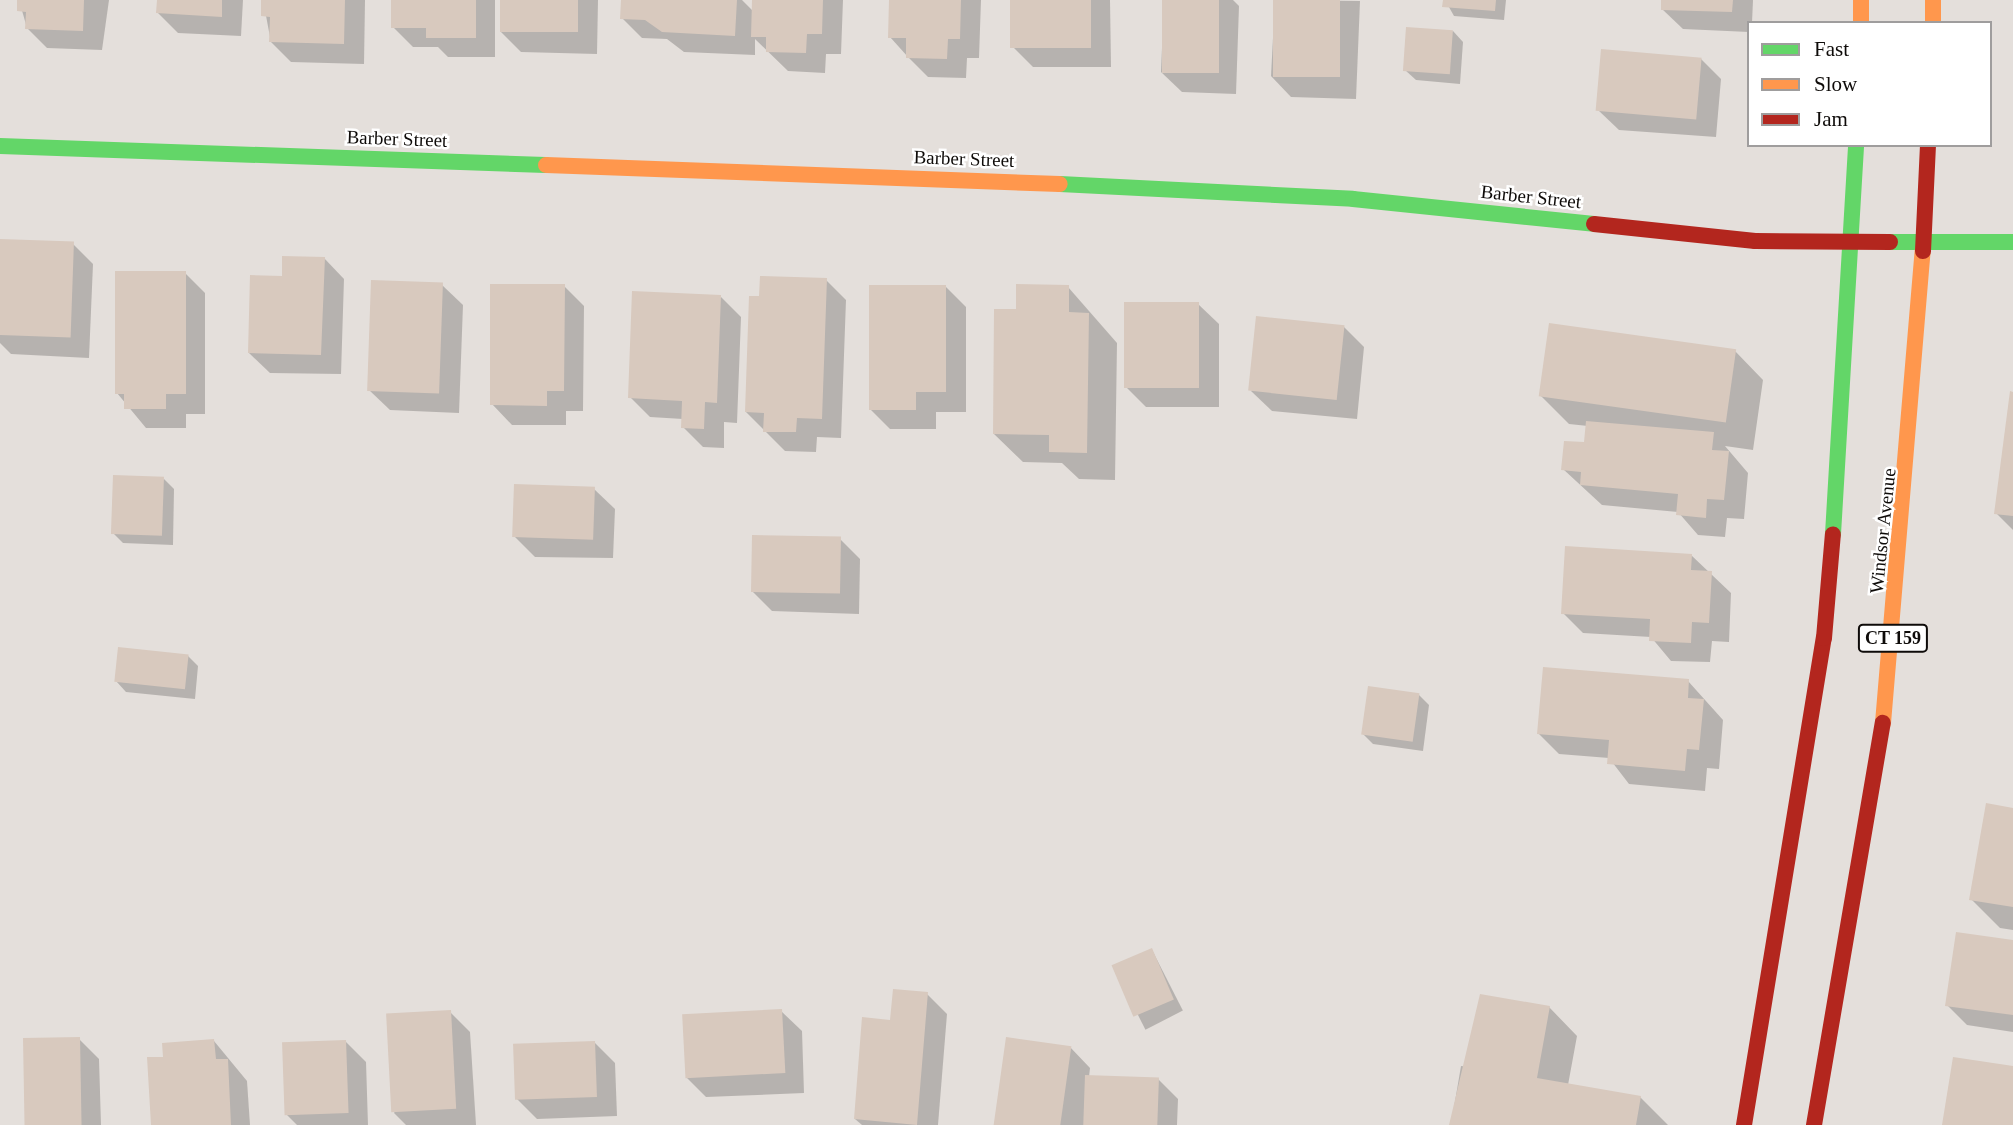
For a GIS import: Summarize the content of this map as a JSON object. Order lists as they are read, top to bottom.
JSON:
{
  "streets": {
    "main road": ["Barber Street", "Windsor Avenue", "CT 159"]
  },
  "crossings": [
    ["Barber Street", "Windsor Avenue"]
  ],
  "legend": ["Fast", "Slow", "Jam"]
}
